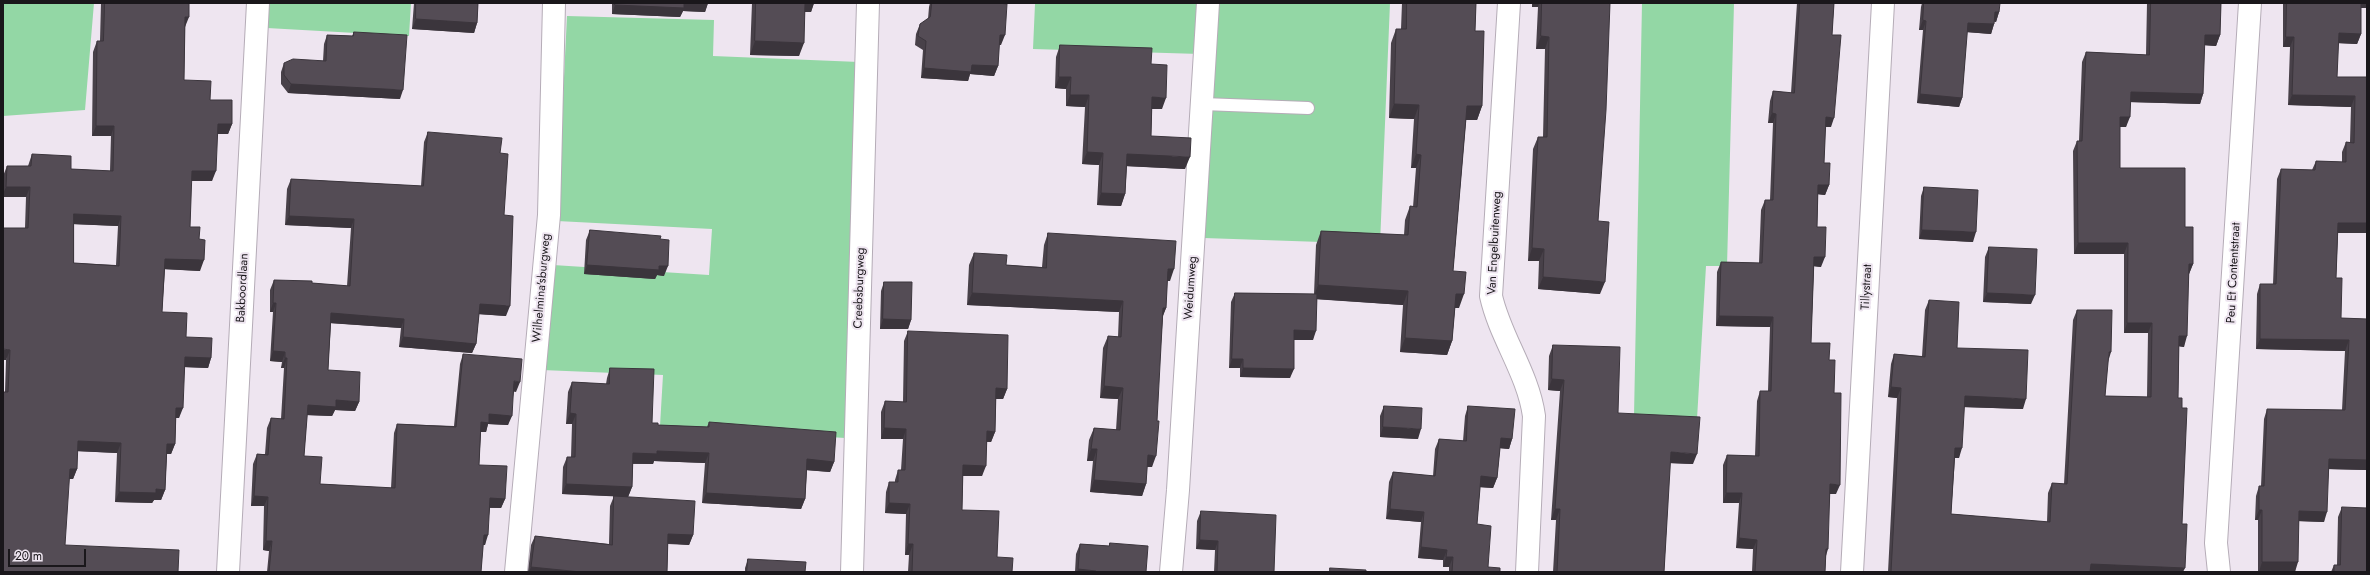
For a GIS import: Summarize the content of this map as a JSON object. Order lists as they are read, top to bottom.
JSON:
{
  "streets": {
    "street": [
      "Van Engelbuitenweg",
      "Peu Et Contentstraat",
      "Tillystraat",
      "Bakboordlaan",
      "Wilhelmina'sburgweg",
      "Creebsburgweg",
      "Weidumweg"
    ]
  },
  "scale_bar": "20 m"
}
